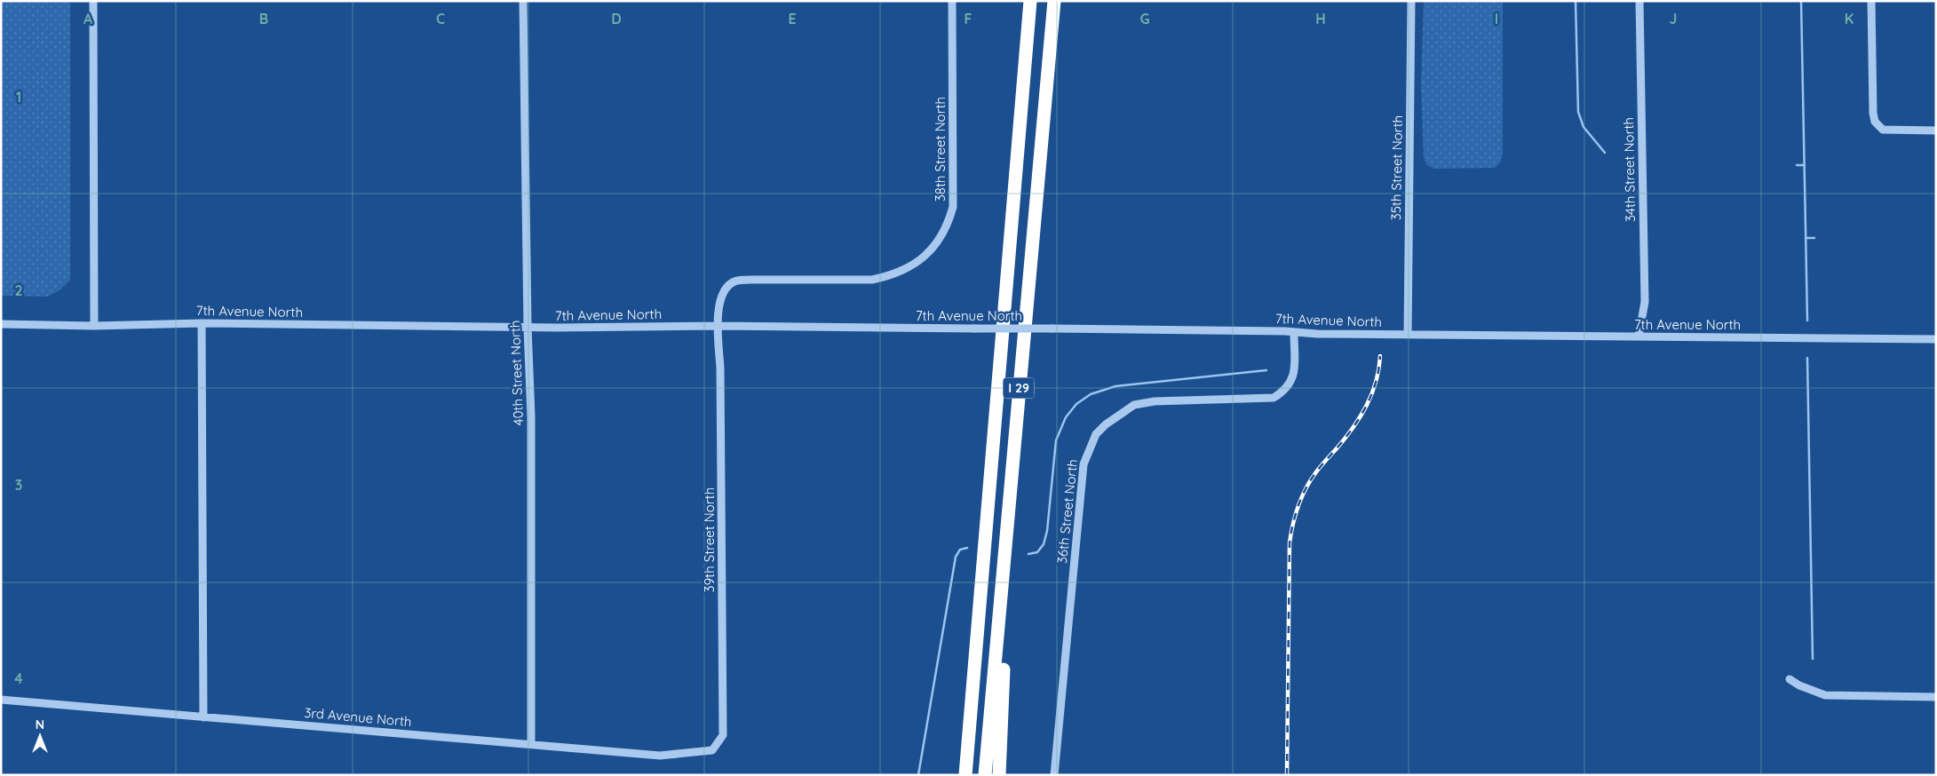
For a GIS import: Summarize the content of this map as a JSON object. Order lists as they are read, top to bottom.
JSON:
{
  "streets": {
    "highway": ["I 29"],
    "street": [
      "38th Street North",
      "35th Street North",
      "34th Street North",
      "7th Avenue North",
      "40th Street North",
      "36th Street North",
      "39th Street North",
      "3rd Avenue North"
    ]
  },
  "crossings": [
    ["38th Street North", "7th Avenue North"],
    ["38th Street North", "39th Street North"],
    ["35th Street North", "7th Avenue North"],
    ["34th Street North", "7th Avenue North"],
    ["7th Avenue North", "40th Street North"],
    ["7th Avenue North", "36th Street North"],
    ["7th Avenue North", "39th Street North"],
    ["40th Street North", "3rd Avenue North"],
    ["39th Street North", "3rd Avenue North"]
  ],
  "north": "top",
  "grid": {
    "columns": [
      "A",
      "B",
      "C",
      "D",
      "E",
      "F",
      "G",
      "H",
      "I",
      "J",
      "K"
    ],
    "rows": [
      "1",
      "2",
      "3",
      "4"
    ]
  }
}
